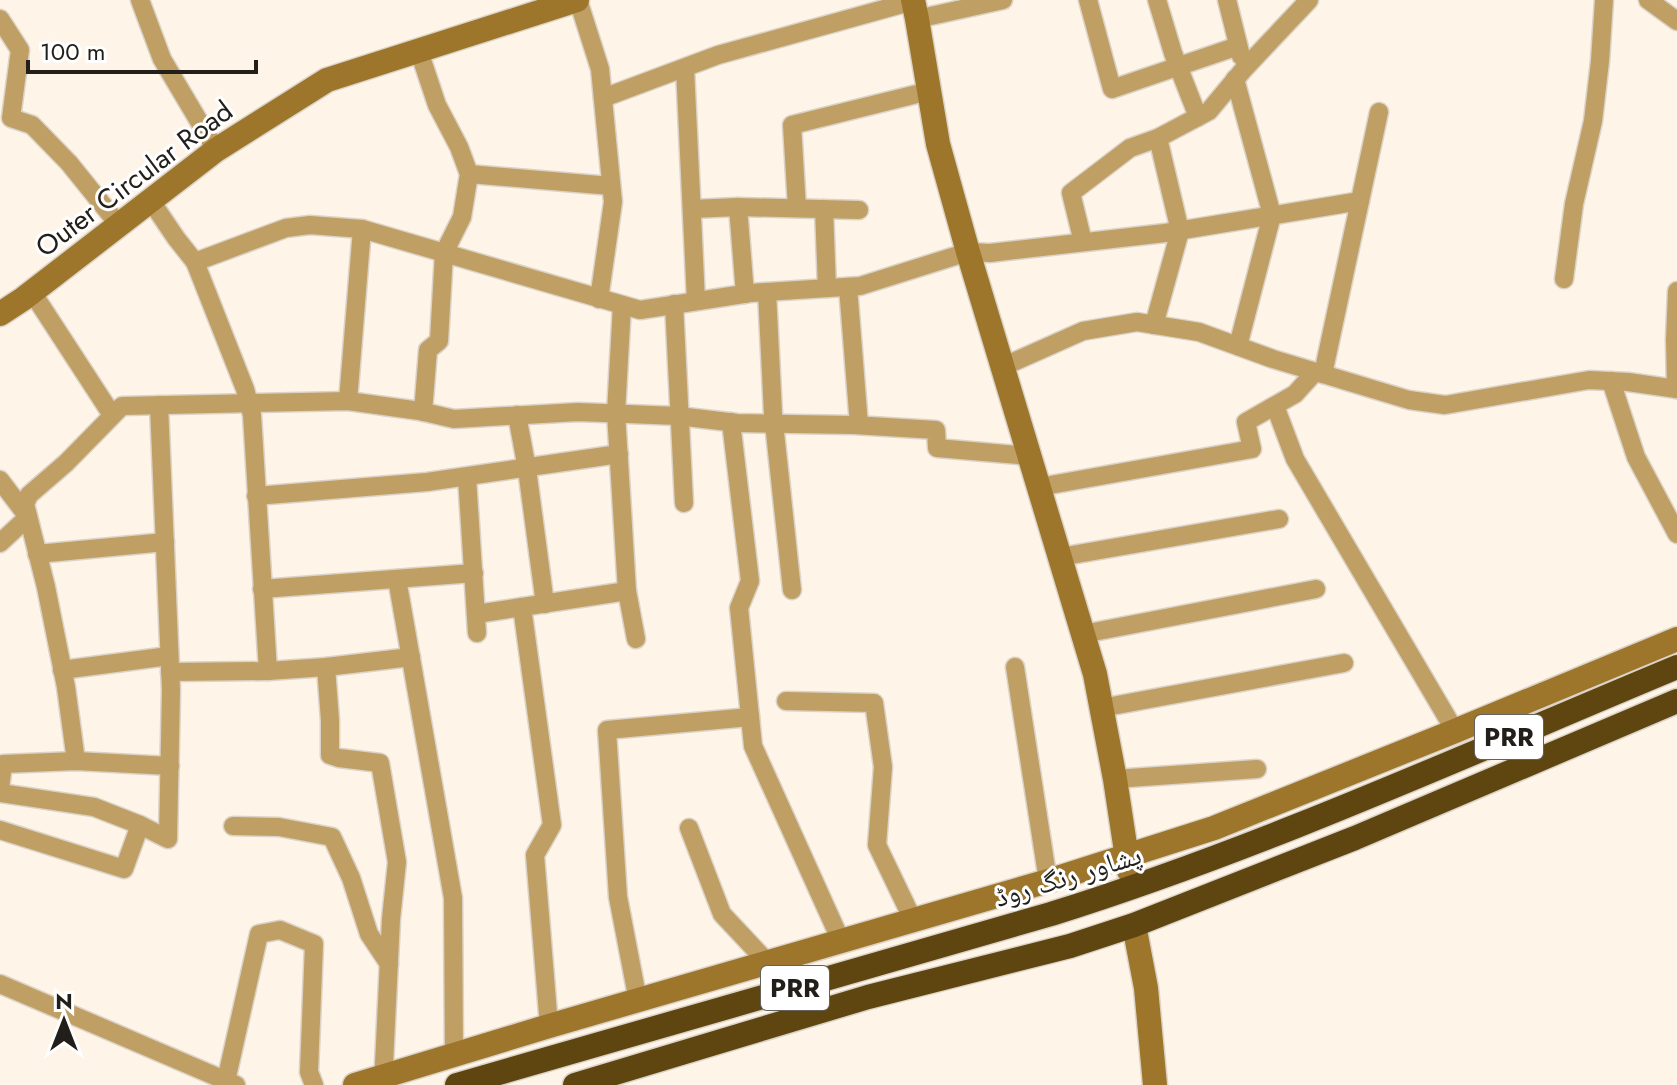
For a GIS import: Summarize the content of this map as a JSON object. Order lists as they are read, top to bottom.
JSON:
{
  "streets": {
    "highway": ["PRR", "پشاور رنگ روڈ"],
    "street": ["Outer Circular Road"]
  },
  "scale_bar": "100 m",
  "north": "top"
}
